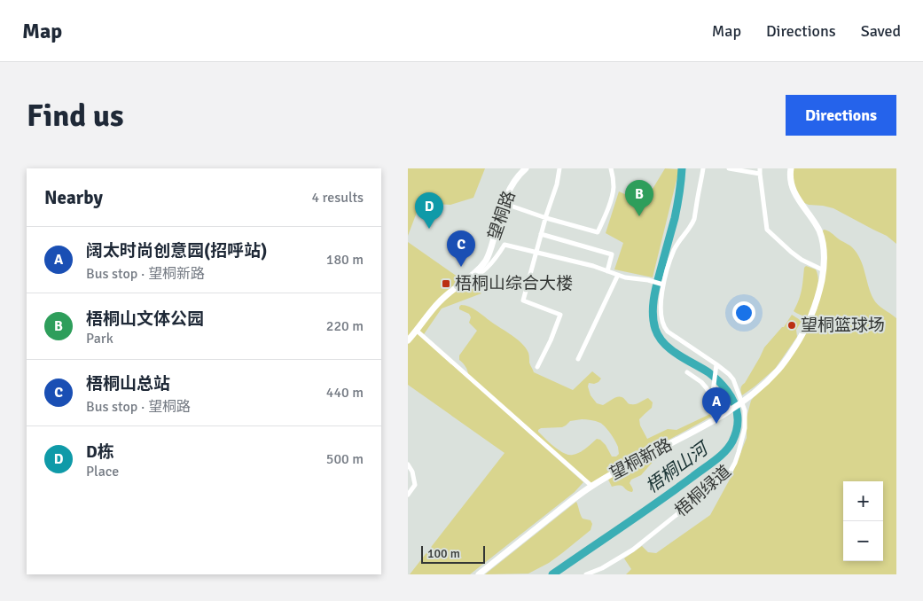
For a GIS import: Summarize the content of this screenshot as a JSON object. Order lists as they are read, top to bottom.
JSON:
{
  "streets": {
    "street": ["望桐路", "望桐新路", "梧桐绿道"]
  },
  "water": ["梧桐山河"],
  "places": {
    "transit": ["梧桐山综合大楼"],
    "other": ["望桐篮球场"]
  },
  "scale_bar": "100 m",
  "page": {
    "header": "Map",
    "nav": ["Map", "Directions", "Saved"],
    "buttons": "Directions",
    "title": "Find us",
    "heading": ["Nearby", "4 results"],
    "pins": [
      "B",
      "D",
      "C",
      "A"
    ],
    "list": [
      {
        "mark": "A",
        "name": "阔太时尚创意园(招呼站)",
        "note": "Bus stop · 望桐新路",
        "value": "180 m"
      },
      {
        "mark": "B",
        "name": "梧桐山文体公园",
        "note": "Park",
        "value": "220 m"
      },
      {
        "mark": "C",
        "name": "梧桐山总站",
        "note": "Bus stop · 望桐路",
        "value": "440 m"
      },
      {
        "mark": "D",
        "name": "D栋",
        "note": "Place",
        "value": "500 m"
      }
    ],
    "map_buttons": ["+", "−"],
    "scale": "100 m"
  }
}
